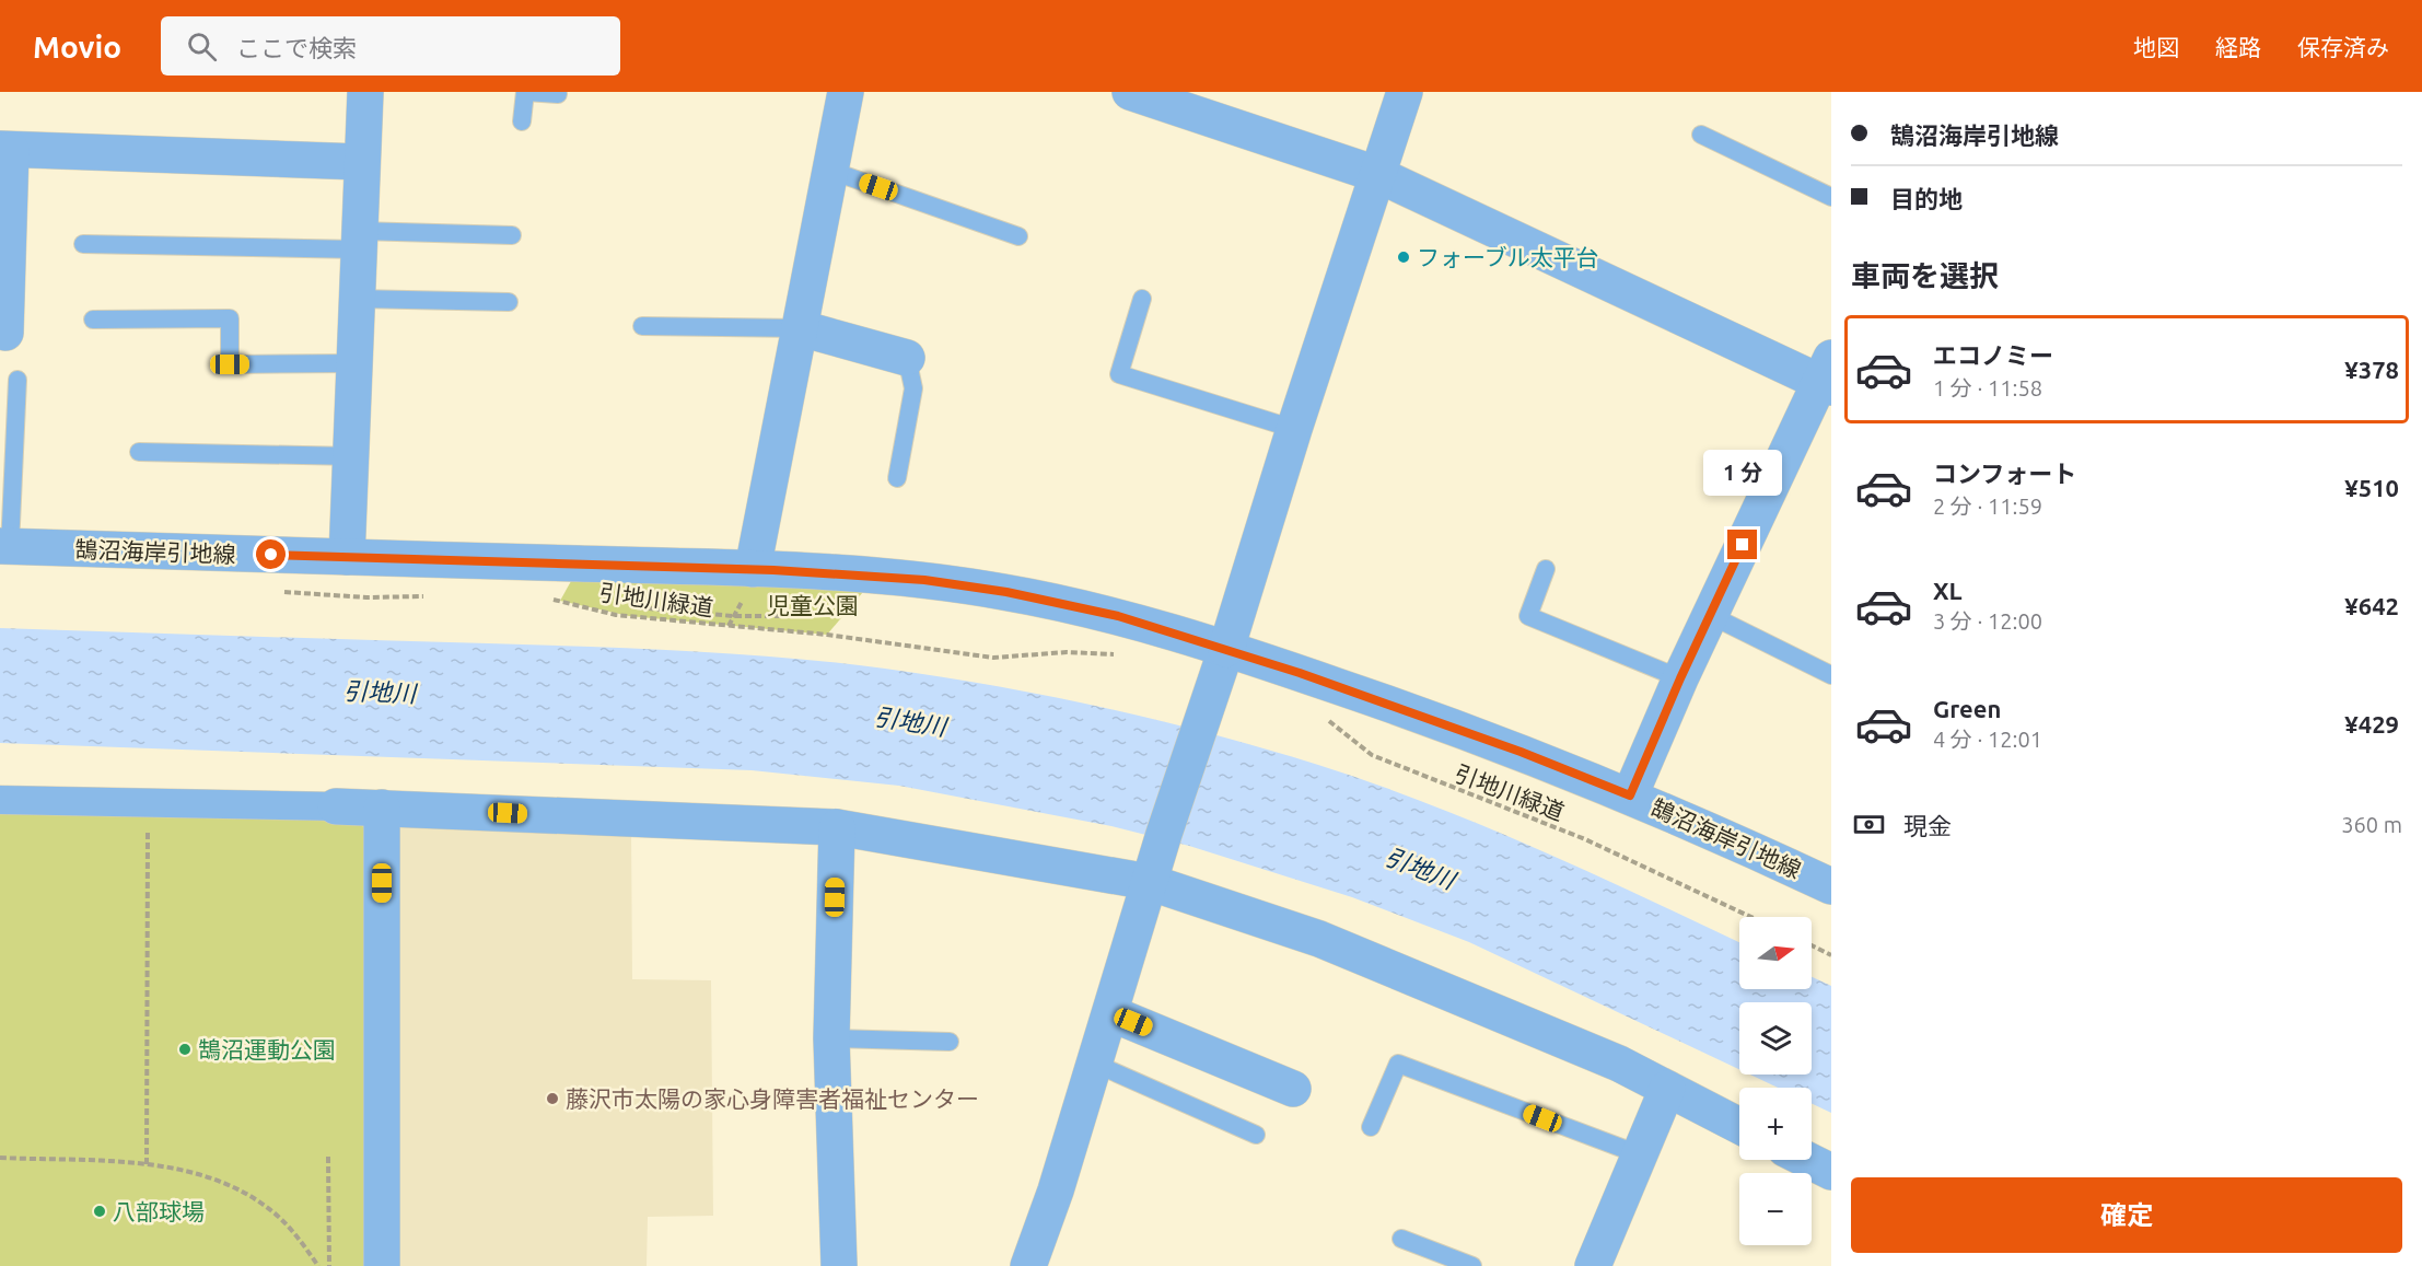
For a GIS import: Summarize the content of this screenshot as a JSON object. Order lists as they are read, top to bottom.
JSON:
{
  "streets": {
    "street": ["鵠沼海岸引地線"],
    "path": ["引地川緑道"]
  },
  "water": ["引地川"],
  "parks": ["児童公園"],
  "places": [
    "フォーブル太平台",
    "鵠沼運動公園",
    "藤沢市太陽の家心身障害者福祉センター",
    "八部球場"
  ],
  "north": "right",
  "page": {
    "header": "Movio",
    "search": "ここで検索",
    "nav": ["地図", "経路", "保存済み"],
    "banner": ["鵠沼海岸引地線", "目的地"],
    "heading": "車両を選択",
    "list": [
      {
        "name": "エコノミー",
        "note": "1 分 · 11:58",
        "value": "¥378"
      },
      {
        "name": "コンフォート",
        "note": "2 分 · 11:59",
        "value": "¥510"
      },
      {
        "name": "XL",
        "note": "3 分 · 12:00",
        "value": "¥642"
      },
      {
        "name": "Green",
        "note": "4 分 · 12:01",
        "value": "¥429"
      }
    ],
    "bubble": "1 分",
    "pay": ["現金", "360 m"],
    "map_buttons": ["+", "−"],
    "buttons": "確定"
  }
}
